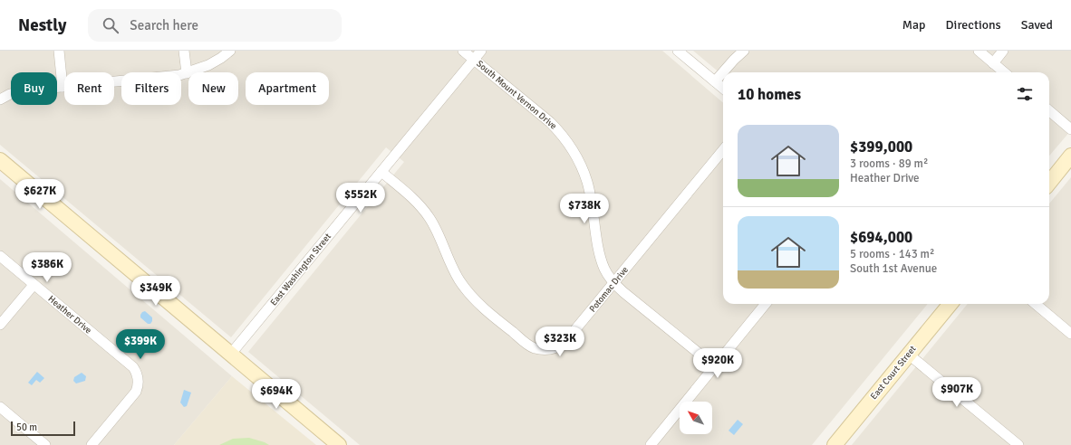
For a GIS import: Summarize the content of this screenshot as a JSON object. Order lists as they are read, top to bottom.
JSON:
{
  "streets": {
    "main road": ["East Court Street"],
    "street": [
      "South Mount Vernon Drive",
      "East Washington Street",
      "Potomac Drive",
      "Heather Drive"
    ]
  },
  "crossings": [
    ["South Mount Vernon Drive", "East Washington Street"],
    ["South Mount Vernon Drive", "Potomac Drive"],
    ["East Washington Street", "Potomac Drive"]
  ],
  "scale_bar": "50 m",
  "north": "top left",
  "page": {
    "header": "Nestly",
    "search": "Search here",
    "nav": ["Map", "Directions", "Saved"],
    "chip": [
      "Buy",
      "Rent",
      "Filters",
      "New",
      "Apartment"
    ],
    "heading": "10 homes",
    "list": [
      {
        "name": "$399,000",
        "note": "3 rooms · 89 m² · Heather Drive"
      },
      {
        "name": "$694,000",
        "note": "5 rooms · 143 m² · South 1st Avenue"
      }
    ],
    "price": [
      "$627K",
      "$552K",
      "$738K",
      "$386K",
      "$349K",
      "$323K",
      "$399K",
      "$920K",
      "$907K",
      "$694K"
    ],
    "scale": "50 m"
  }
}
